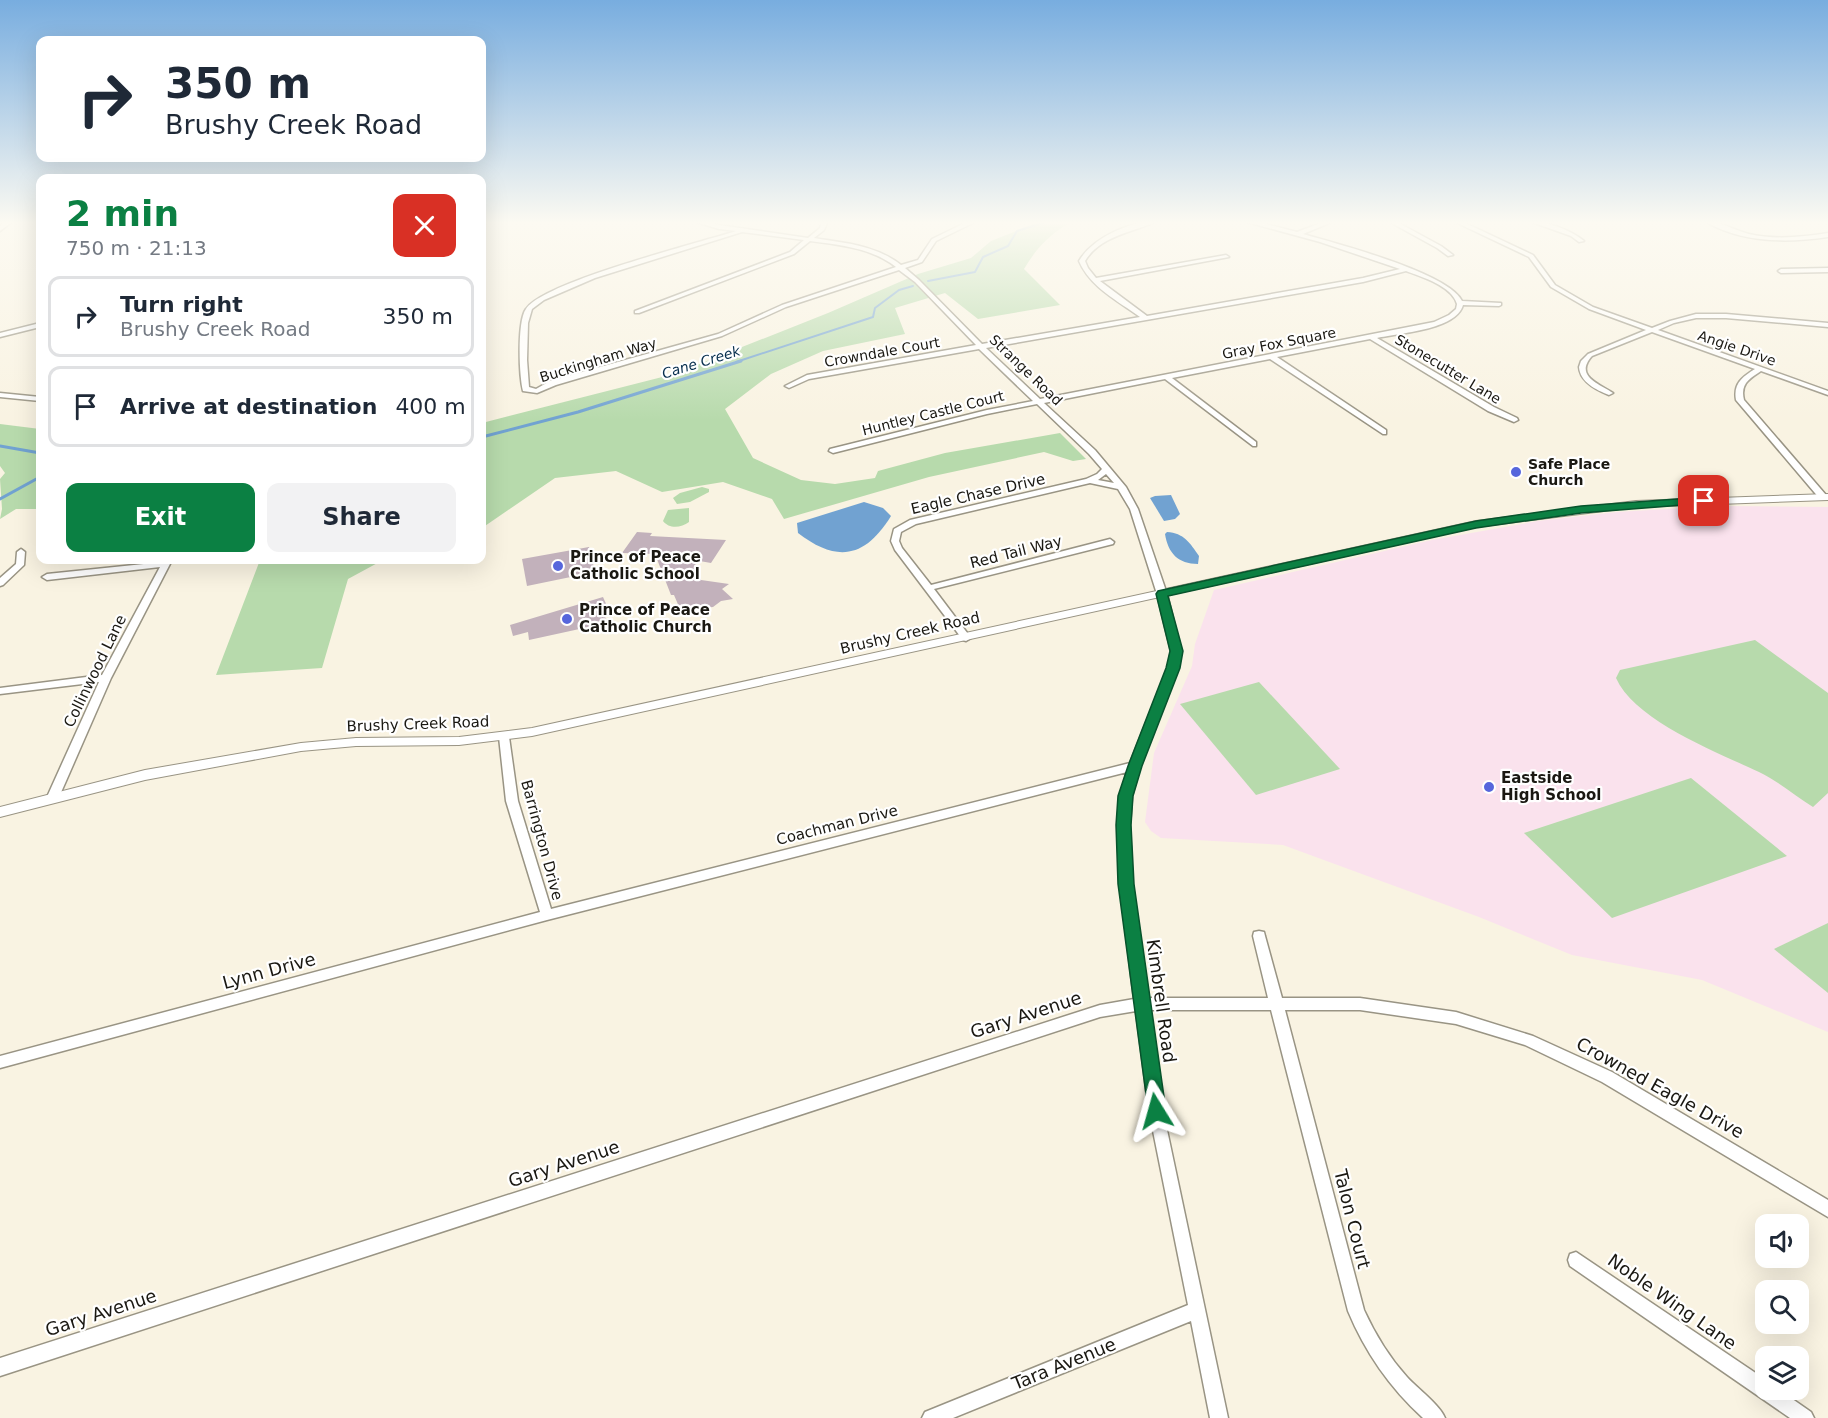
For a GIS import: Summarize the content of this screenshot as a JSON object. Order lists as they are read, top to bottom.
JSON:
{
  "streets": {
    "street": [
      "Gray Fox Square",
      "Angie Drive",
      "Crowndale Court",
      "Buckingham Way",
      "Stonecutter Lane",
      "Strange Road",
      "Huntley Castle Court",
      "Eagle Chase Drive",
      "Red Tail Way",
      "Brushy Creek Road",
      "Collinwood Lane",
      "Coachman Drive",
      "Barrington Drive",
      "Lynn Drive",
      "Kimbrell Road",
      "Gary Avenue",
      "Crowned Eagle Drive",
      "Talon Court",
      "Noble Wing Lane",
      "Tara Avenue"
    ]
  },
  "crossings": [
    ["Gray Fox Square", "Stonecutter Lane"],
    ["Gray Fox Square", "Strange Road"],
    ["Gray Fox Square", "Huntley Castle Court"],
    ["Crowndale Court", "Strange Road"],
    ["Strange Road", "Huntley Castle Court"],
    ["Strange Road", "Eagle Chase Drive"],
    ["Strange Road", "Brushy Creek Road"],
    ["Strange Road", "Kimbrell Road"],
    ["Eagle Chase Drive", "Red Tail Way"],
    ["Eagle Chase Drive", "Brushy Creek Road"],
    ["Brushy Creek Road", "Collinwood Lane"],
    ["Brushy Creek Road", "Barrington Drive"],
    ["Brushy Creek Road", "Kimbrell Road"],
    ["Coachman Drive", "Barrington Drive"],
    ["Coachman Drive", "Lynn Drive"],
    ["Coachman Drive", "Kimbrell Road"],
    ["Barrington Drive", "Lynn Drive"],
    ["Kimbrell Road", "Gary Avenue"],
    ["Kimbrell Road", "Crowned Eagle Drive"],
    ["Kimbrell Road", "Tara Avenue"],
    ["Gary Avenue", "Crowned Eagle Drive"],
    ["Crowned Eagle Drive", "Talon Court"]
  ],
  "water": ["Cane Creek"],
  "places": [
    "Safe Place Church",
    "Prince of Peace Catholic School",
    "Prince of Peace Catholic Church",
    "Eastside High School"
  ],
  "page": {
    "turn": ["350 m", "Brushy Creek Road"],
    "heading": ["2 min", "750 m · 21:13"],
    "list": [
      {
        "name": "Turn right",
        "note": "Brushy Creek Road",
        "value": "350 m"
      },
      {
        "name": "Arrive at destination",
        "value": "400 m"
      }
    ],
    "buttons": ["Exit", "Share"]
  }
}
